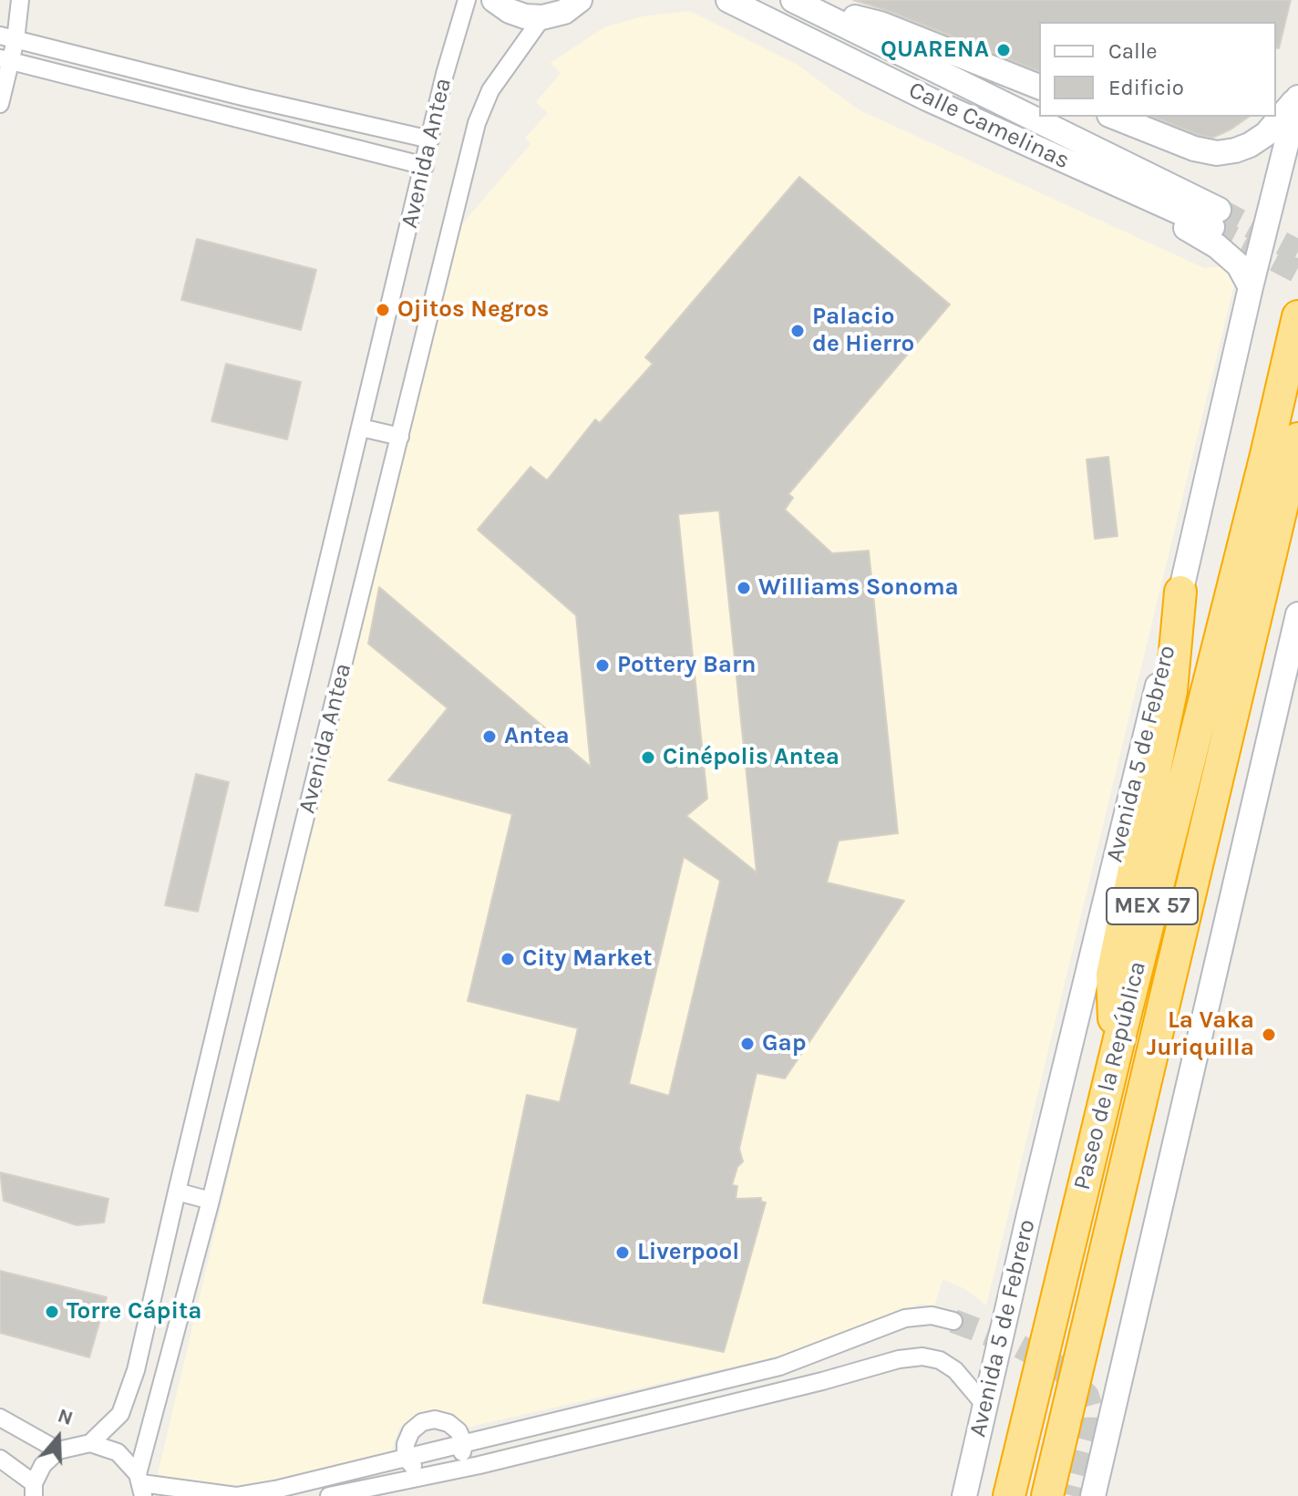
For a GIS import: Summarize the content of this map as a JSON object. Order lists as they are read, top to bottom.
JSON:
{
  "streets": {
    "highway": ["MEX 57", "Paseo de la República"],
    "main road": ["Calle Camelinas", "Avenida 5 de Febrero"],
    "street": ["Avenida Antea"]
  },
  "places": [
    "QUARENA",
    "Ojitos Negros",
    "Palacio de Hierro",
    "Williams Sonoma",
    "Pottery Barn",
    "Antea",
    "Cinépolis Antea",
    "City Market",
    "La Vaka Juriquilla",
    "Gap",
    "Liverpool",
    "Torre Cápita"
  ],
  "legend": ["Calle", "Edificio"],
  "north": "top"
}
